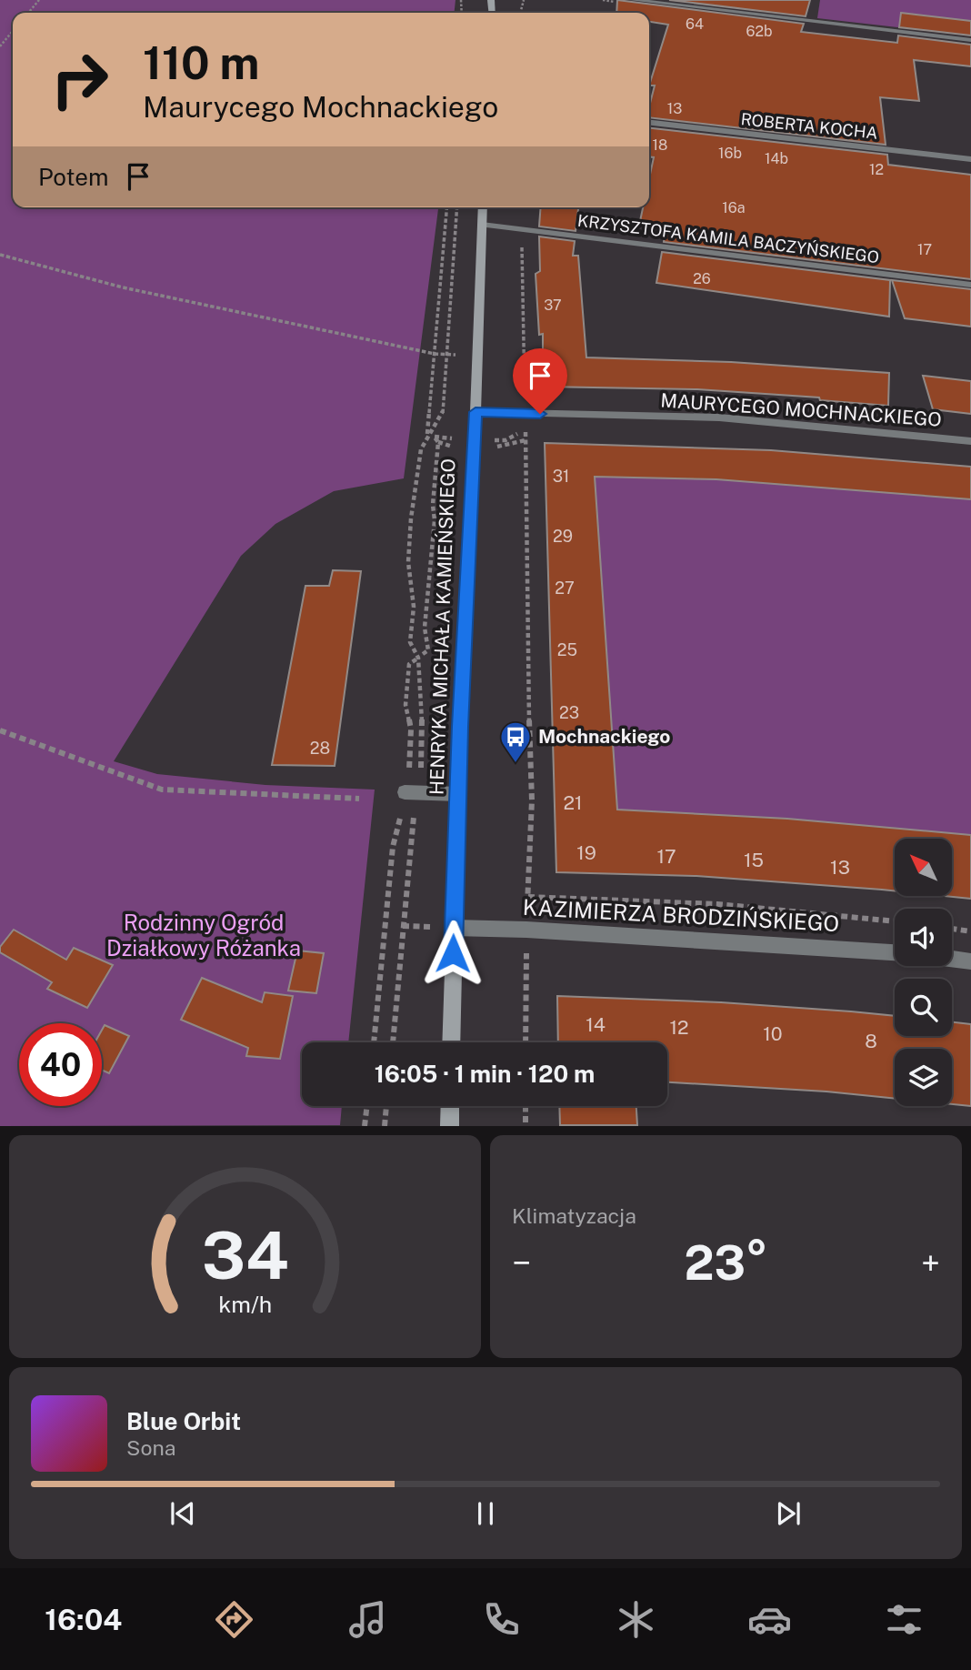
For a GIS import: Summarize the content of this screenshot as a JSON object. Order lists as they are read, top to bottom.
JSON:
{
  "streets": {
    "street": [
      "ROBERTA KOCHA",
      "KRZYSZTOFA KAMILA BACZYŃSKIEGO",
      "MAURYCEGO MOCHNACKIEGO",
      "HENRYKA MICHAŁA KAMIEŃSKIEGO",
      "KAZIMIERZA BRODZIŃSKIEGO"
    ]
  },
  "crossings": [
    ["KRZYSZTOFA KAMILA BACZYŃSKIEGO", "HENRYKA MICHAŁA KAMIEŃSKIEGO"],
    ["MAURYCEGO MOCHNACKIEGO", "HENRYKA MICHAŁA KAMIEŃSKIEGO"],
    ["HENRYKA MICHAŁA KAMIEŃSKIEGO", "KAZIMIERZA BRODZIŃSKIEGO"]
  ],
  "parks": ["Rodzinny Ogród Działkowy Różanka"],
  "places": {
    "bus stop": ["Mochnackiego"]
  },
  "house_numbers": [
    "64",
    "62b",
    "13",
    "18",
    "16b",
    "14b",
    "12",
    "16a",
    "17",
    "26",
    "37",
    "31",
    "29",
    "27",
    "25",
    "23",
    "28",
    "21",
    "19",
    "17",
    "15",
    "13",
    "14",
    "12",
    "10",
    "8"
  ],
  "north": "top left",
  "page": {
    "turn": ["110 m", "Maurycego Mochnackiego"],
    "then": "Potem",
    "limit": "40",
    "trip": "16:05 · 1 min · 120 m",
    "tile": "Klimatyzacja",
    "heat": ["−", "23°", "+"],
    "song": ["Blue Orbit", "Sona"],
    "tabs": "16:04",
    "gauge": ["34", "km/h"]
  }
}
